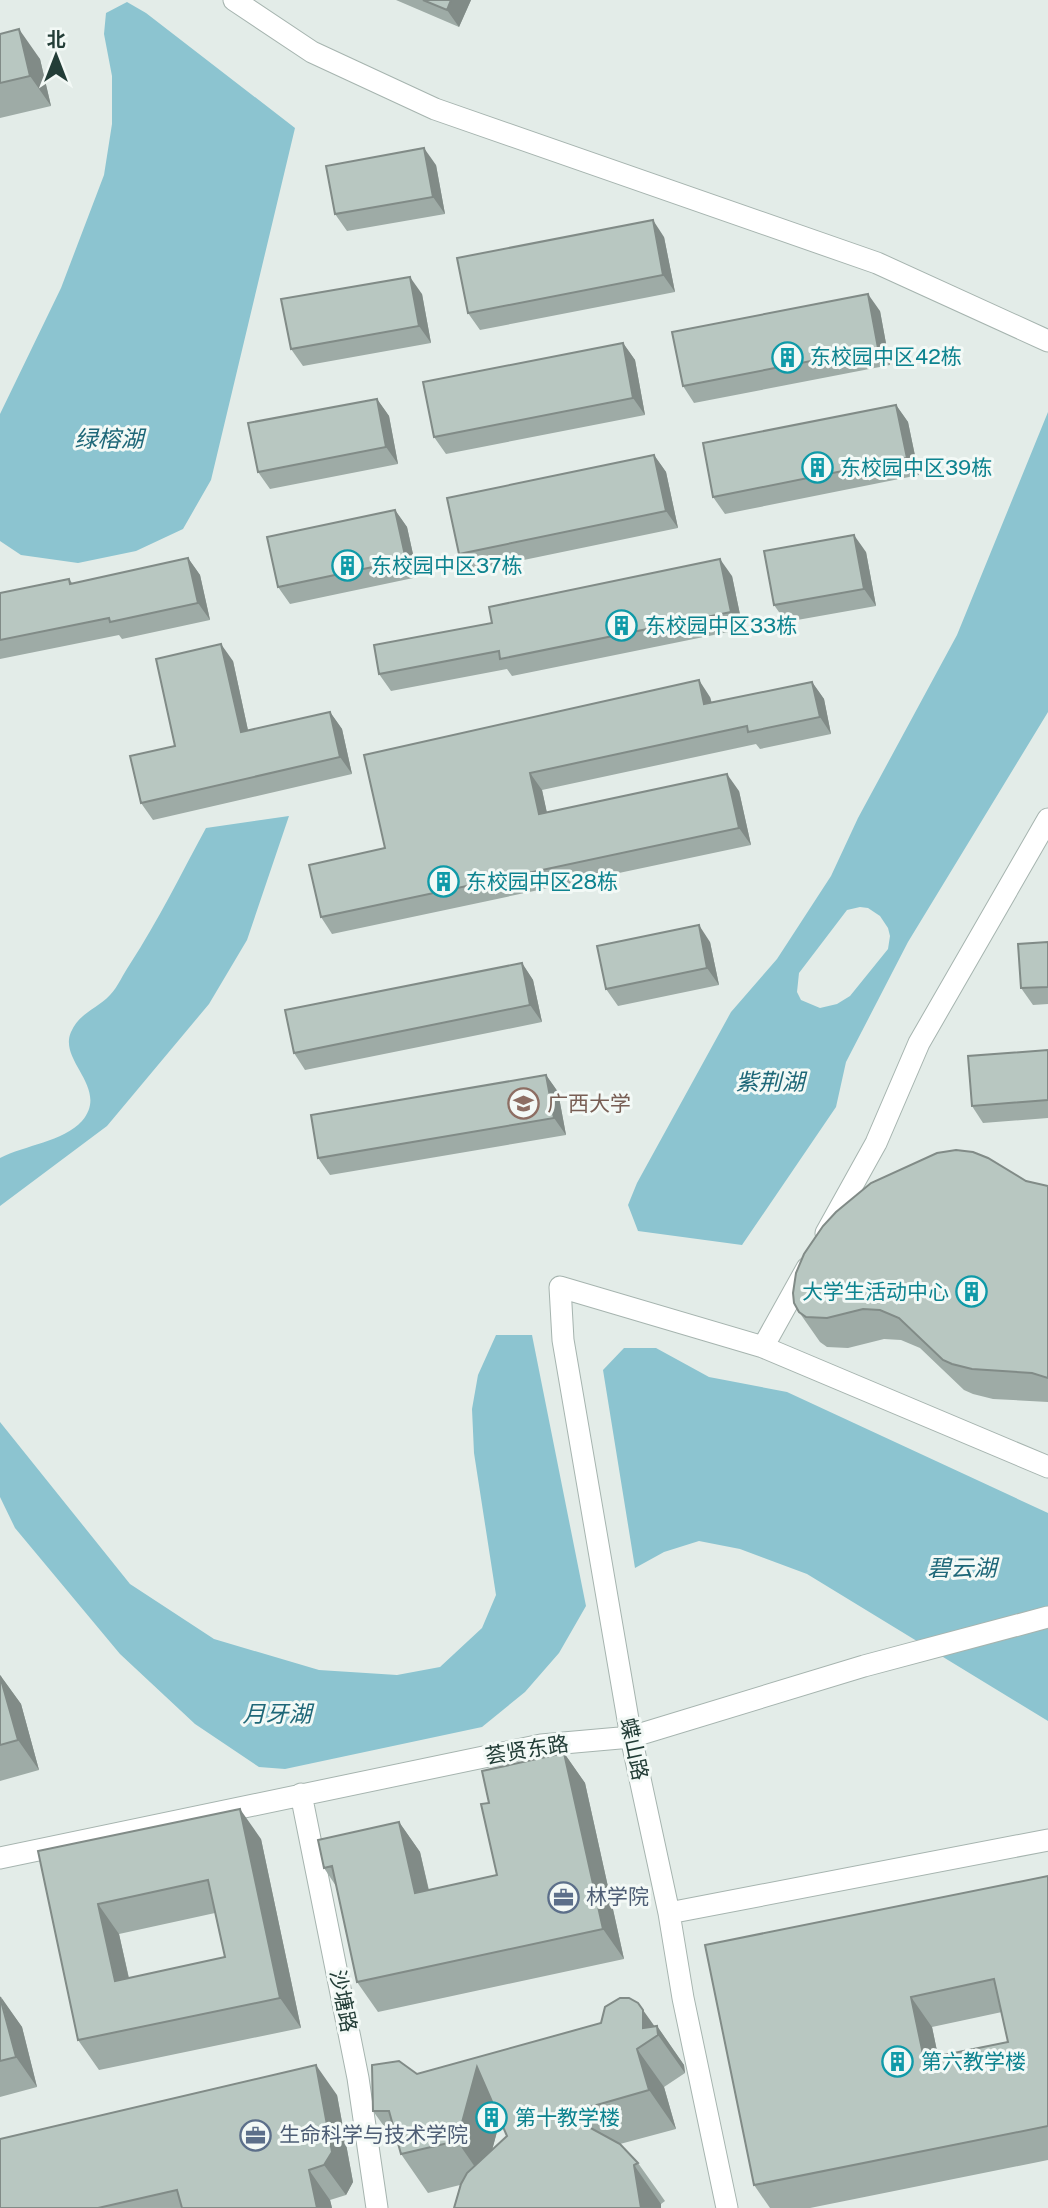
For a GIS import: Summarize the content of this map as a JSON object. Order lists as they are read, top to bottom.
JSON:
{
  "streets": {
    "street": ["蝶山路", "荟贤东路", "沙塘路"]
  },
  "crossings": [
    ["蝶山路", "荟贤东路"],
    ["荟贤东路", "沙塘路"]
  ],
  "water": [
    "绿榕湖",
    "紫荆湖",
    "碧云湖",
    "月牙湖"
  ],
  "places": {
    "building": [
      "东校园中区42栋",
      "东校园中区39栋",
      "东校园中区37栋",
      "东校园中区33栋",
      "东校园中区28栋",
      "大学生活动中心",
      "第六教学楼",
      "第十教学楼"
    ],
    "school or university": ["广西大学"],
    "office": ["林学院", "生命科学与技术学院"]
  },
  "north": "top"
}
